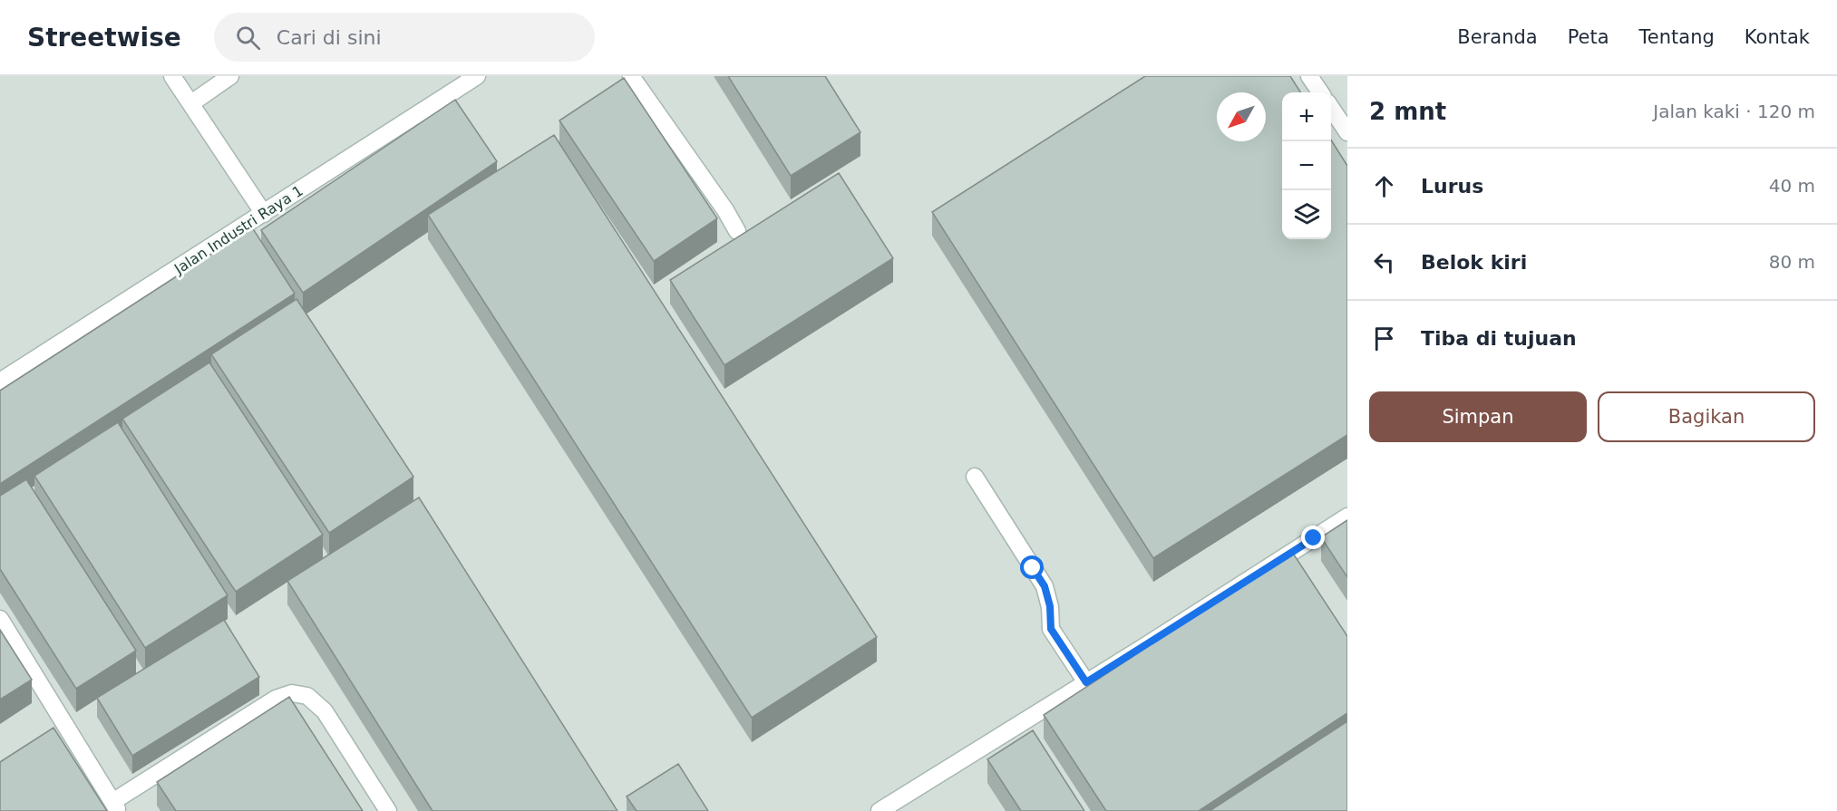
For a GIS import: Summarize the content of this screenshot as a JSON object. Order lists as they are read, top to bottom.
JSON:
{
  "streets": {
    "street": ["Jalan Industri Raya 1"]
  },
  "north": "bottom left",
  "page": {
    "header": "Streetwise",
    "search": "Cari di sini",
    "nav": [
      "Beranda",
      "Peta",
      "Tentang",
      "Kontak"
    ],
    "heading": ["2 mnt", "Jalan kaki · 120 m"],
    "map_buttons": ["+", "−"],
    "list": [
      ["Lurus", "40 m"],
      ["Belok kiri", "80 m"],
      "Tiba di tujuan"
    ],
    "buttons": ["Simpan", "Bagikan"]
  }
}
